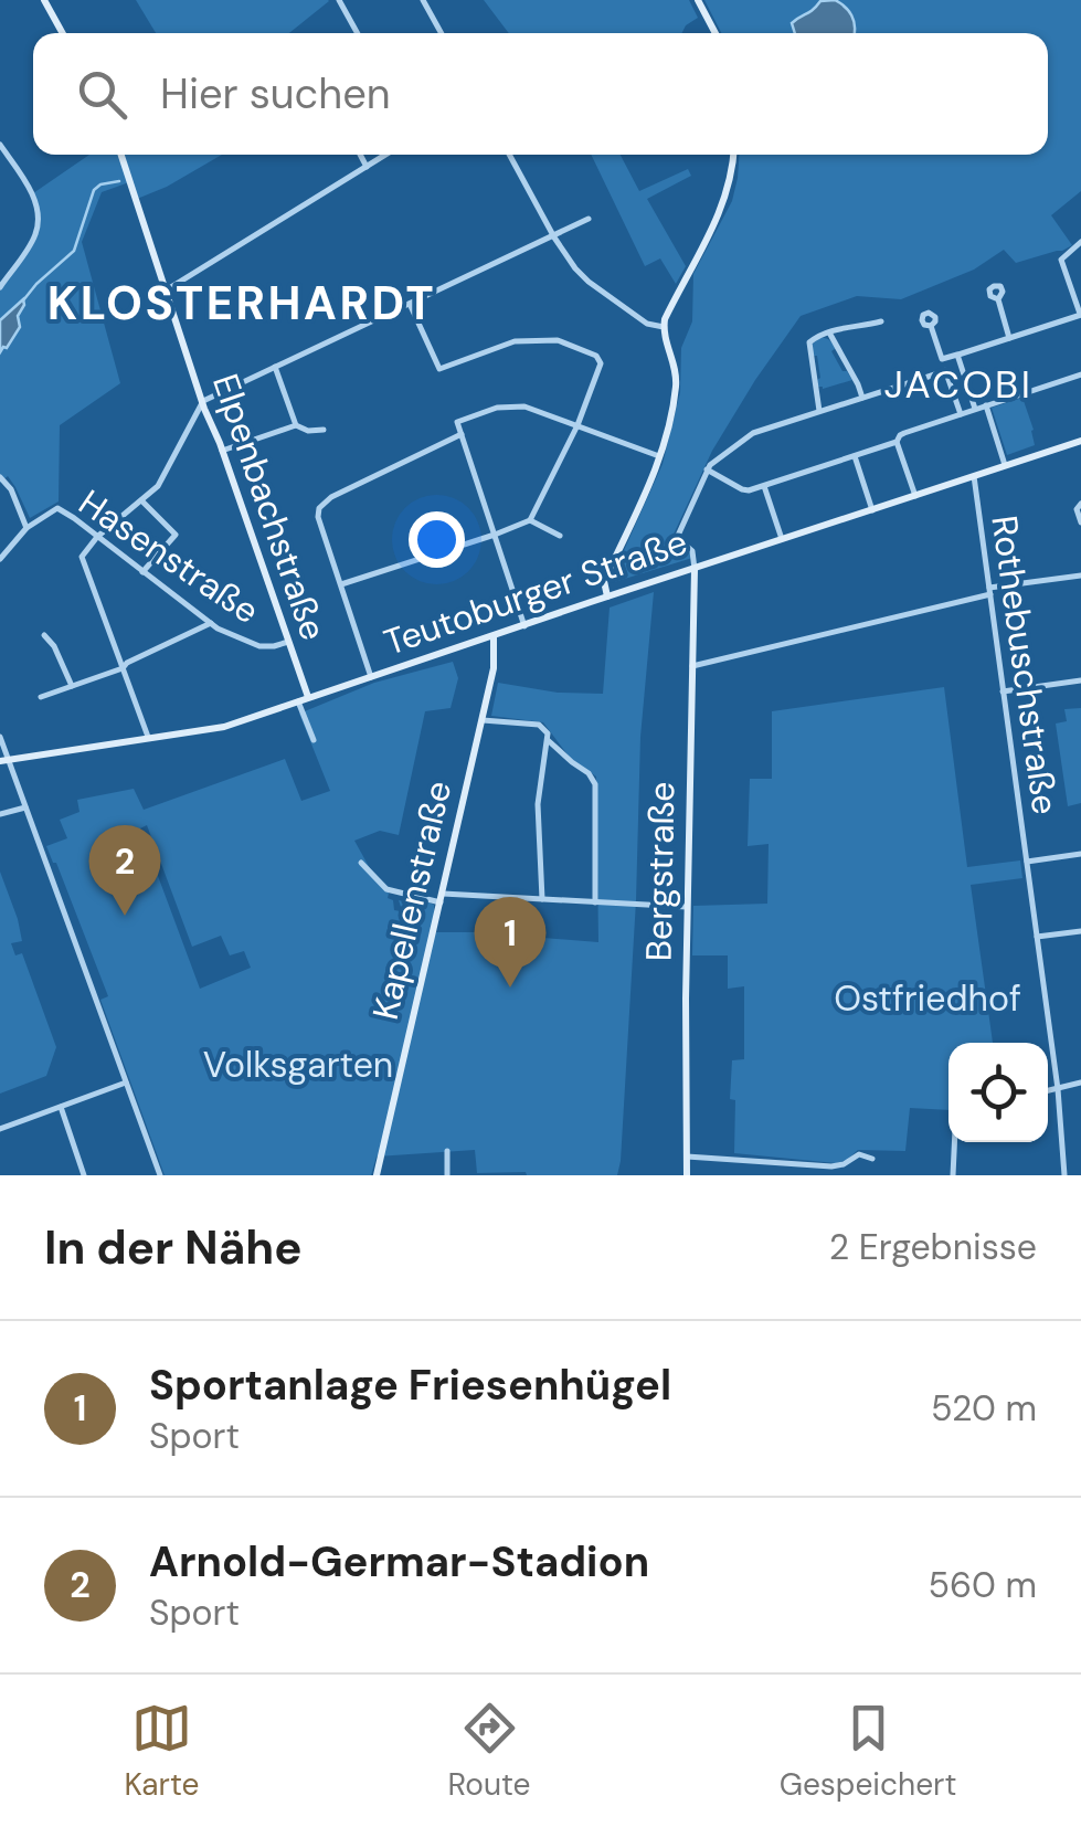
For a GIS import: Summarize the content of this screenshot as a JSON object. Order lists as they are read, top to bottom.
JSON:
{
  "streets": {
    "street": [
      "Elpenbachstraße",
      "Hasenstraße",
      "Teutoburger Straße",
      "Rothebuschstraße",
      "Bergstraße",
      "Kapellenstraße"
    ]
  },
  "crossings": [
    ["Elpenbachstraße", "Hasenstraße"],
    ["Elpenbachstraße", "Teutoburger Straße"],
    ["Teutoburger Straße", "Rothebuschstraße"],
    ["Teutoburger Straße", "Bergstraße"],
    ["Teutoburger Straße", "Kapellenstraße"]
  ],
  "districts": ["KLOSTERHARDT", "JACOBI"],
  "parks": ["Ostfriedhof", "Volksgarten"],
  "page": {
    "search": "Hier suchen",
    "pins": ["2", "1"],
    "heading": ["In der Nähe", "2 Ergebnisse"],
    "list": [
      {
        "mark": "1",
        "name": "Sportanlage Friesenhügel",
        "note": "Sport",
        "value": "520 m"
      },
      {
        "mark": "2",
        "name": "Arnold-Germar-Stadion",
        "note": "Sport",
        "value": "560 m"
      }
    ],
    "nav": ["Karte", "Route", "Gespeichert"]
  }
}
